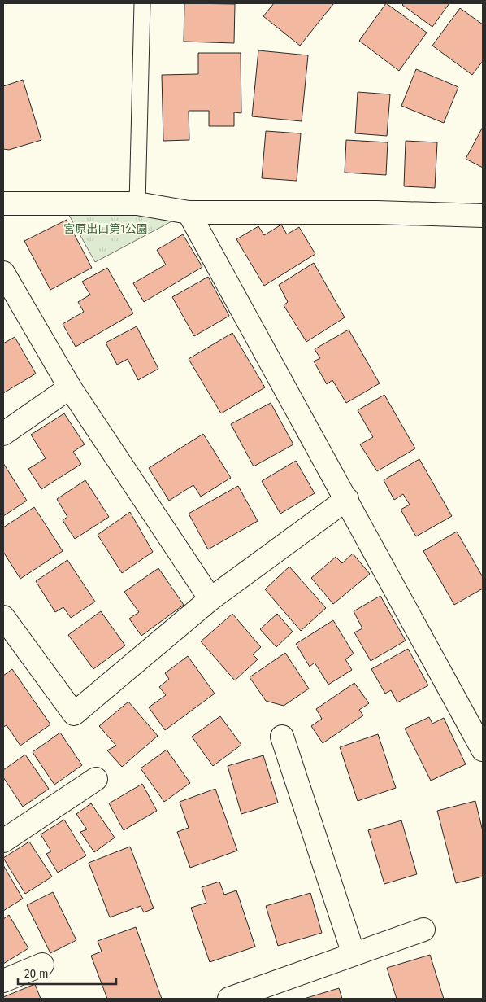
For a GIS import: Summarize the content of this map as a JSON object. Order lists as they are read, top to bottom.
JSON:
{
  "parks": ["宮原出口第1公園"],
  "scale_bar": "20 m"
}
